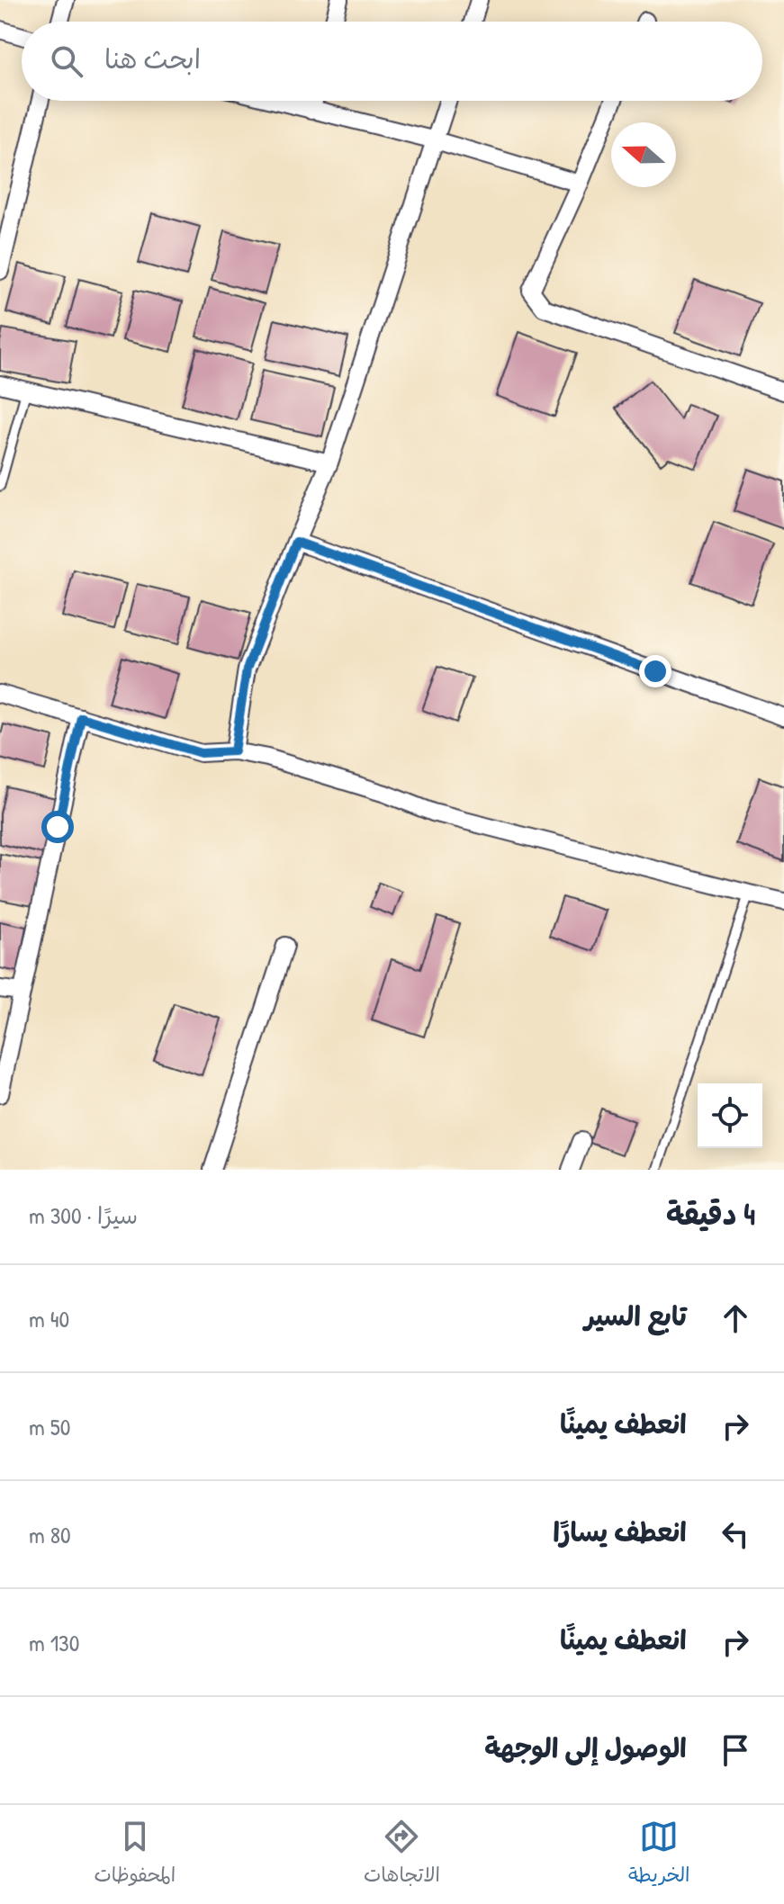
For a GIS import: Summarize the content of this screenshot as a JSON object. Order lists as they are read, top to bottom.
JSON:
{
  "north": "left",
  "page": {
    "search": "ابحث هنا",
    "heading": ["4 دقيقة", "سيرًا · 300 m"],
    "list": [
      ["تابع السير", "40 m"],
      ["انعطف يمينًا", "50 m"],
      ["انعطف يسارًا", "80 m"],
      ["انعطف يمينًا", "130 m"],
      "الوصول إلى الوجهة"
    ],
    "nav": ["الخريطة", "الاتجاهات", "المحفوظات"]
  }
}
